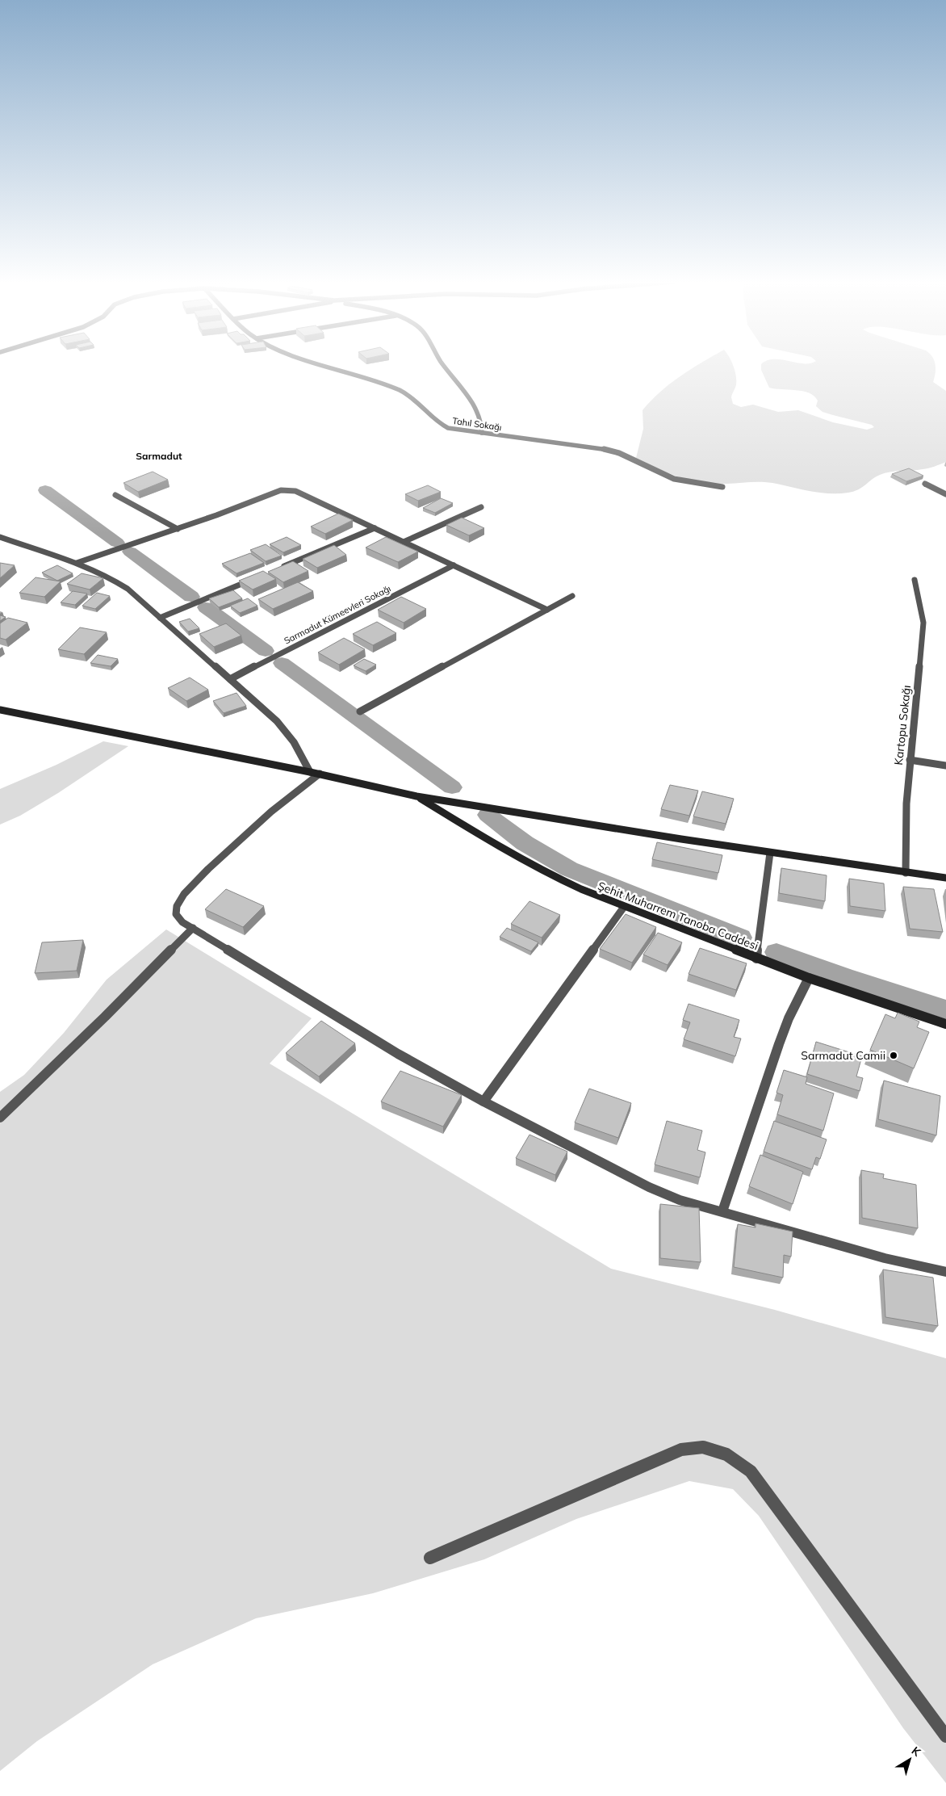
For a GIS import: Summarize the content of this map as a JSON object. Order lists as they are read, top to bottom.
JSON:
{
  "streets": {
    "main road": ["Şehit Muharrem Tanoba Caddesi"],
    "street": ["Tahıl Sokağı", "Sarmadut Kümeevleri Sokağı", "Kartopu Sokağı"]
  },
  "districts": ["Sarmadut"],
  "places": ["Sarmadut Camii"],
  "north": "top right"
}
